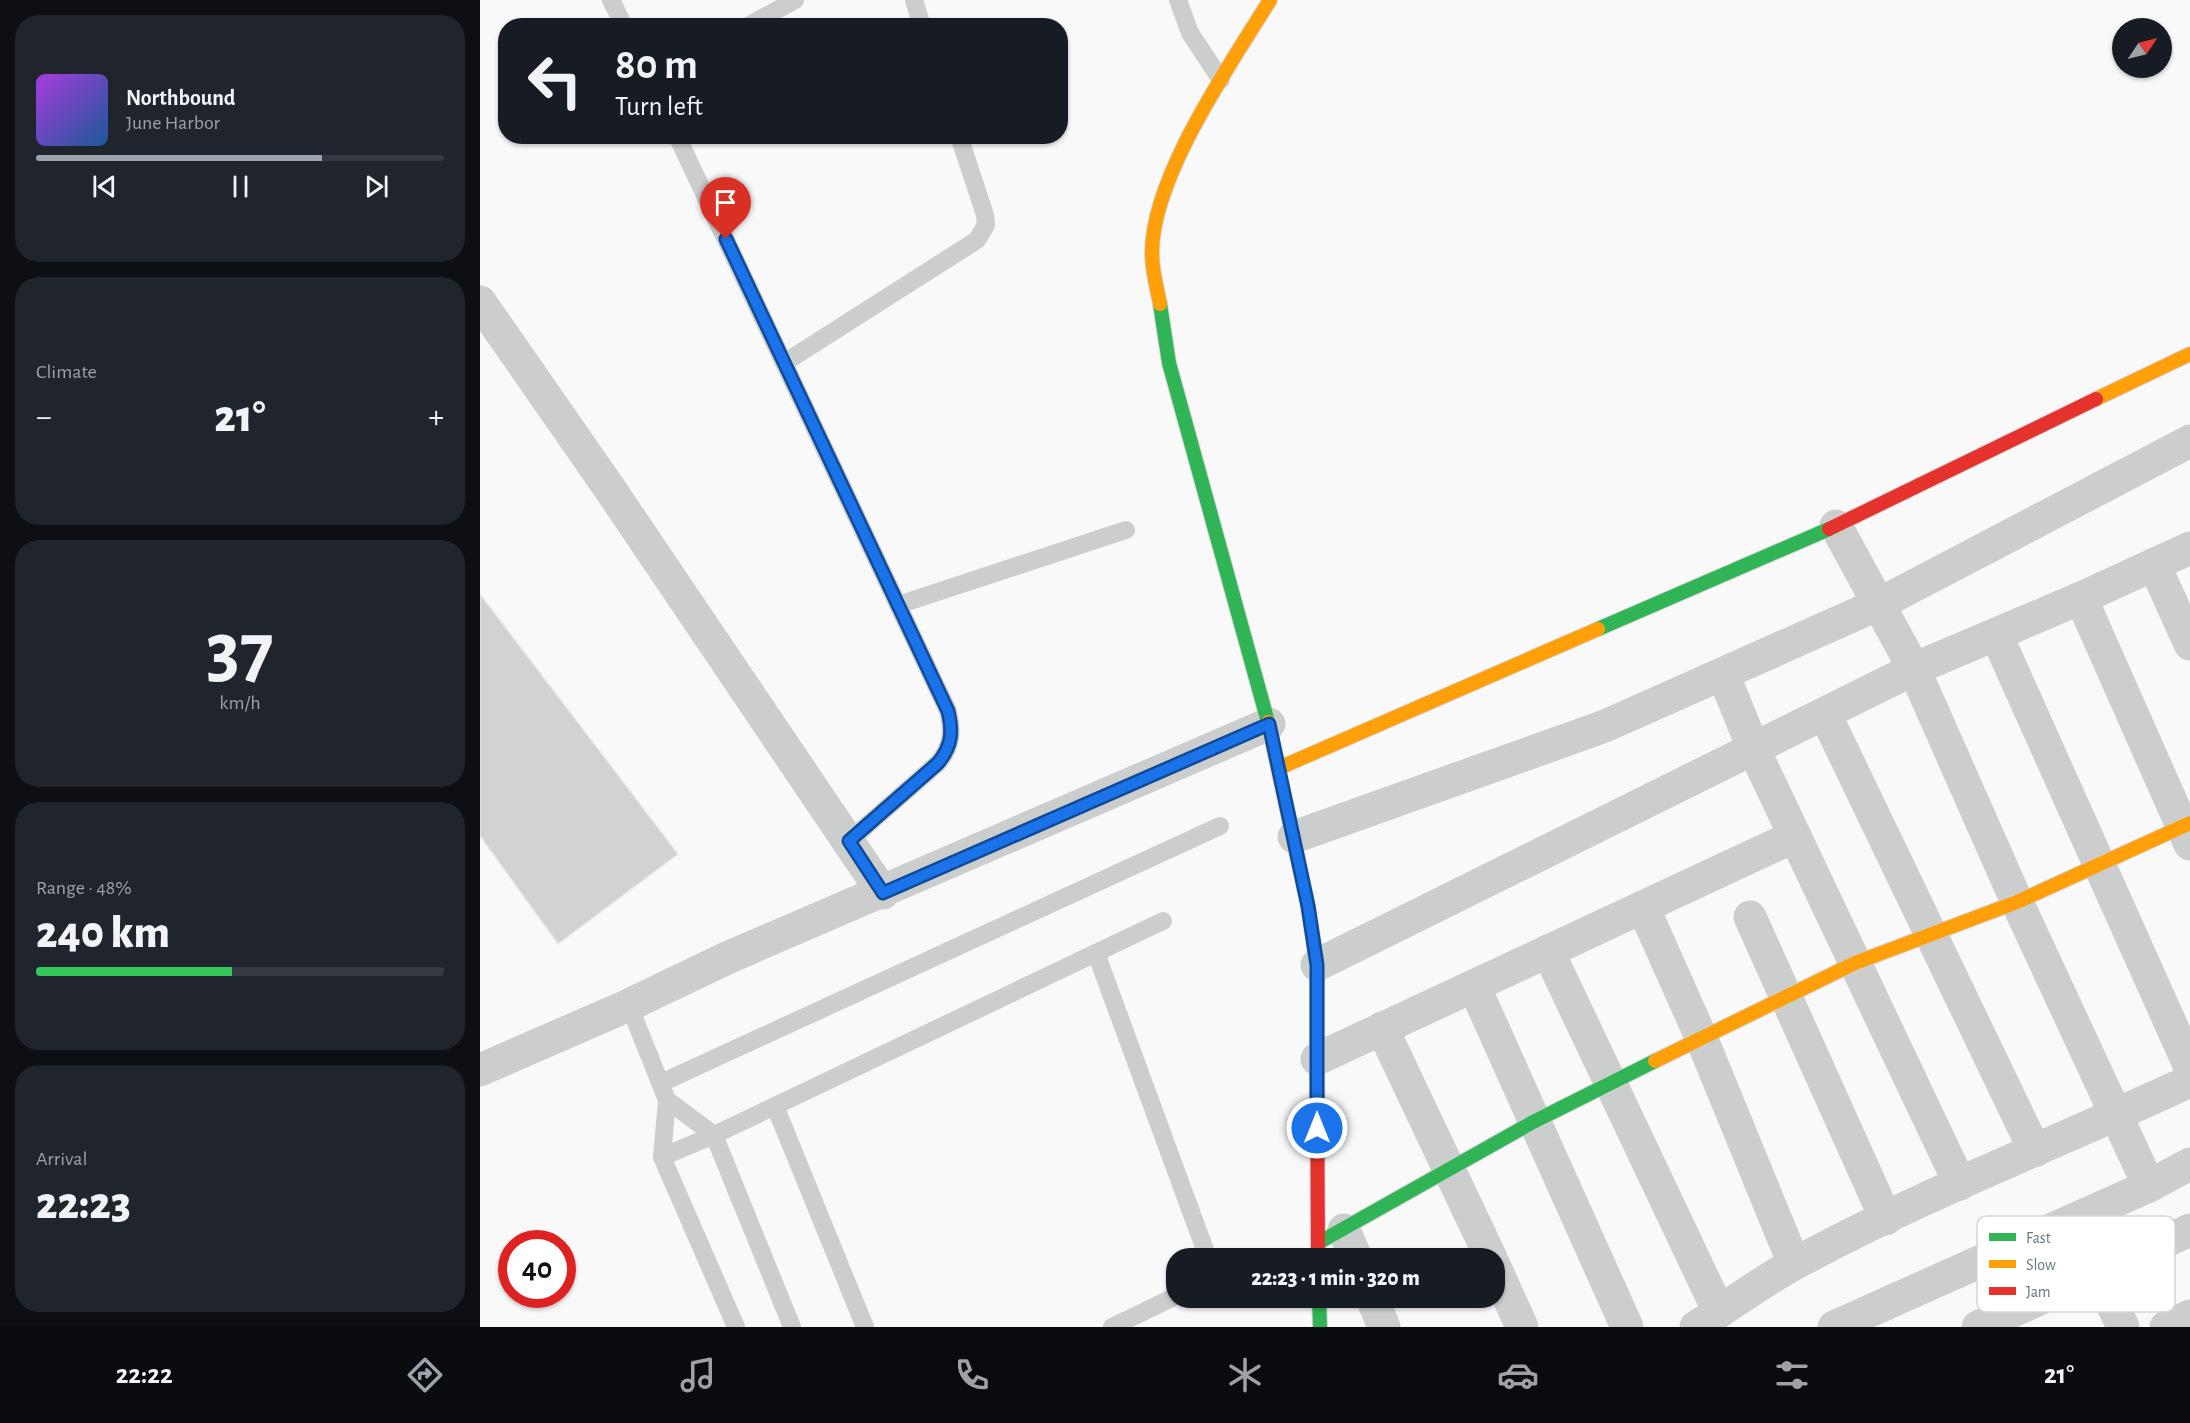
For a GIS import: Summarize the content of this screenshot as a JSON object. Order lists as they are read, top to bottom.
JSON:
{
  "legend": ["Fast", "Slow", "Jam"],
  "north": "top right",
  "page": {
    "turn": ["80 m", "Turn left"],
    "song": ["Northbound", "June Harbor"],
    "tile": [
      "Climate",
      ["37", "km/h"],
      ["Range · 48%", "240 km"],
      ["Arrival", "22:23"]
    ],
    "heat": ["−", "21°", "+"],
    "limit": "40",
    "trip": "22:23 · 1 min · 320 m",
    "tabs": ["22:22", "21°"]
  }
}
